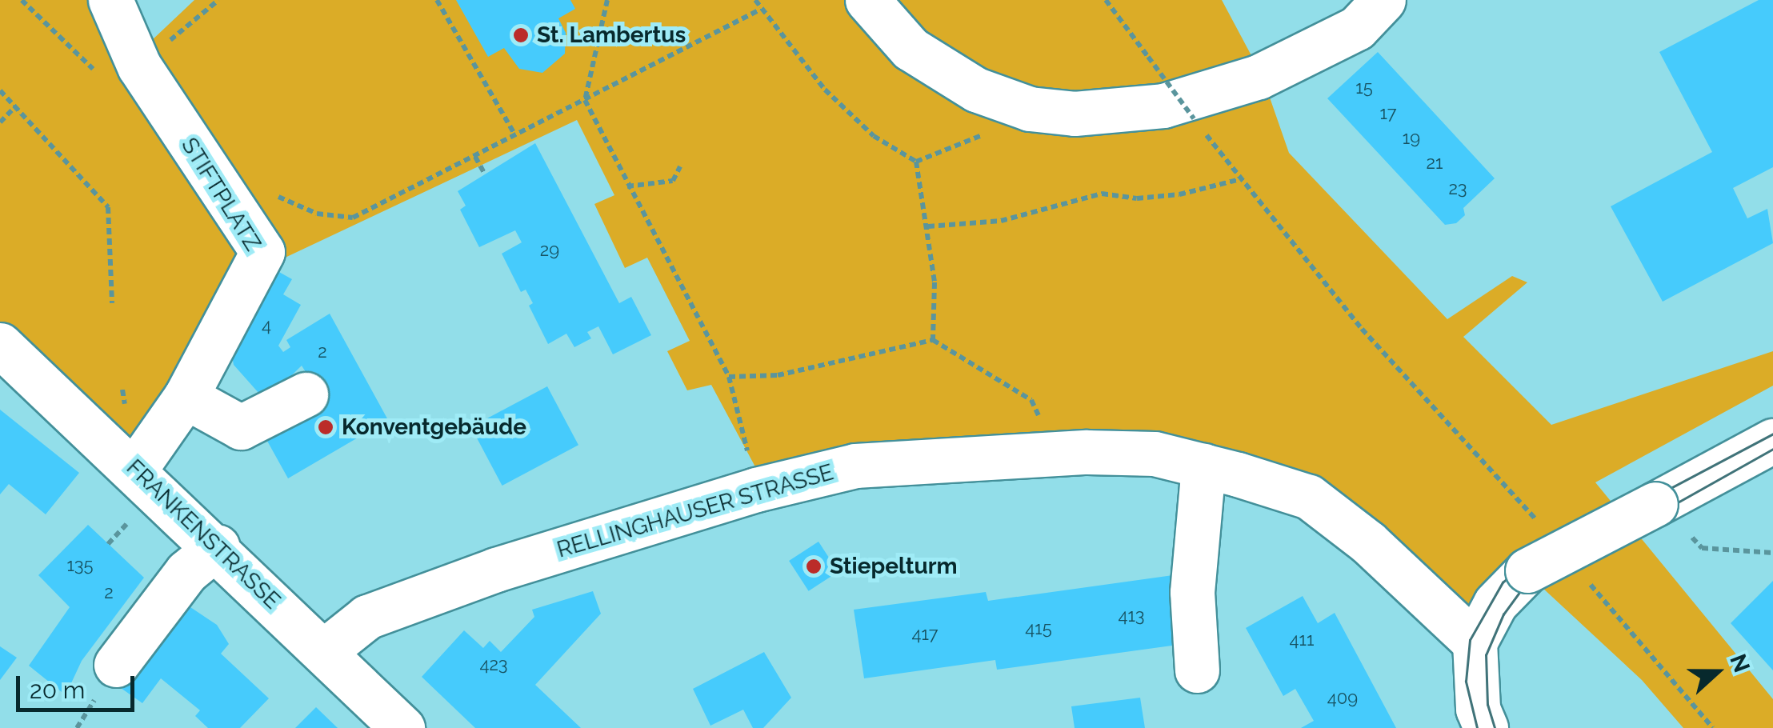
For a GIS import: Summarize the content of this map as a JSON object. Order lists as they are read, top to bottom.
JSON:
{
  "streets": {
    "main road": ["STIFTPLATZ", "RELLINGHAUSER STRASSE", "FRANKENSTRASSE"]
  },
  "crossings": [
    ["STIFTPLATZ", "FRANKENSTRASSE"],
    ["RELLINGHAUSER STRASSE", "FRANKENSTRASSE"]
  ],
  "places": ["St. Lambertus", "Konventgebäude", "Stiepelturm"],
  "house_numbers": [
    "15",
    "17",
    "19",
    "21",
    "23",
    "29",
    "4",
    "2",
    "135",
    "2",
    "413",
    "415",
    "417",
    "411",
    "423",
    "409"
  ],
  "scale_bar": "20 m",
  "north": "right"
}
